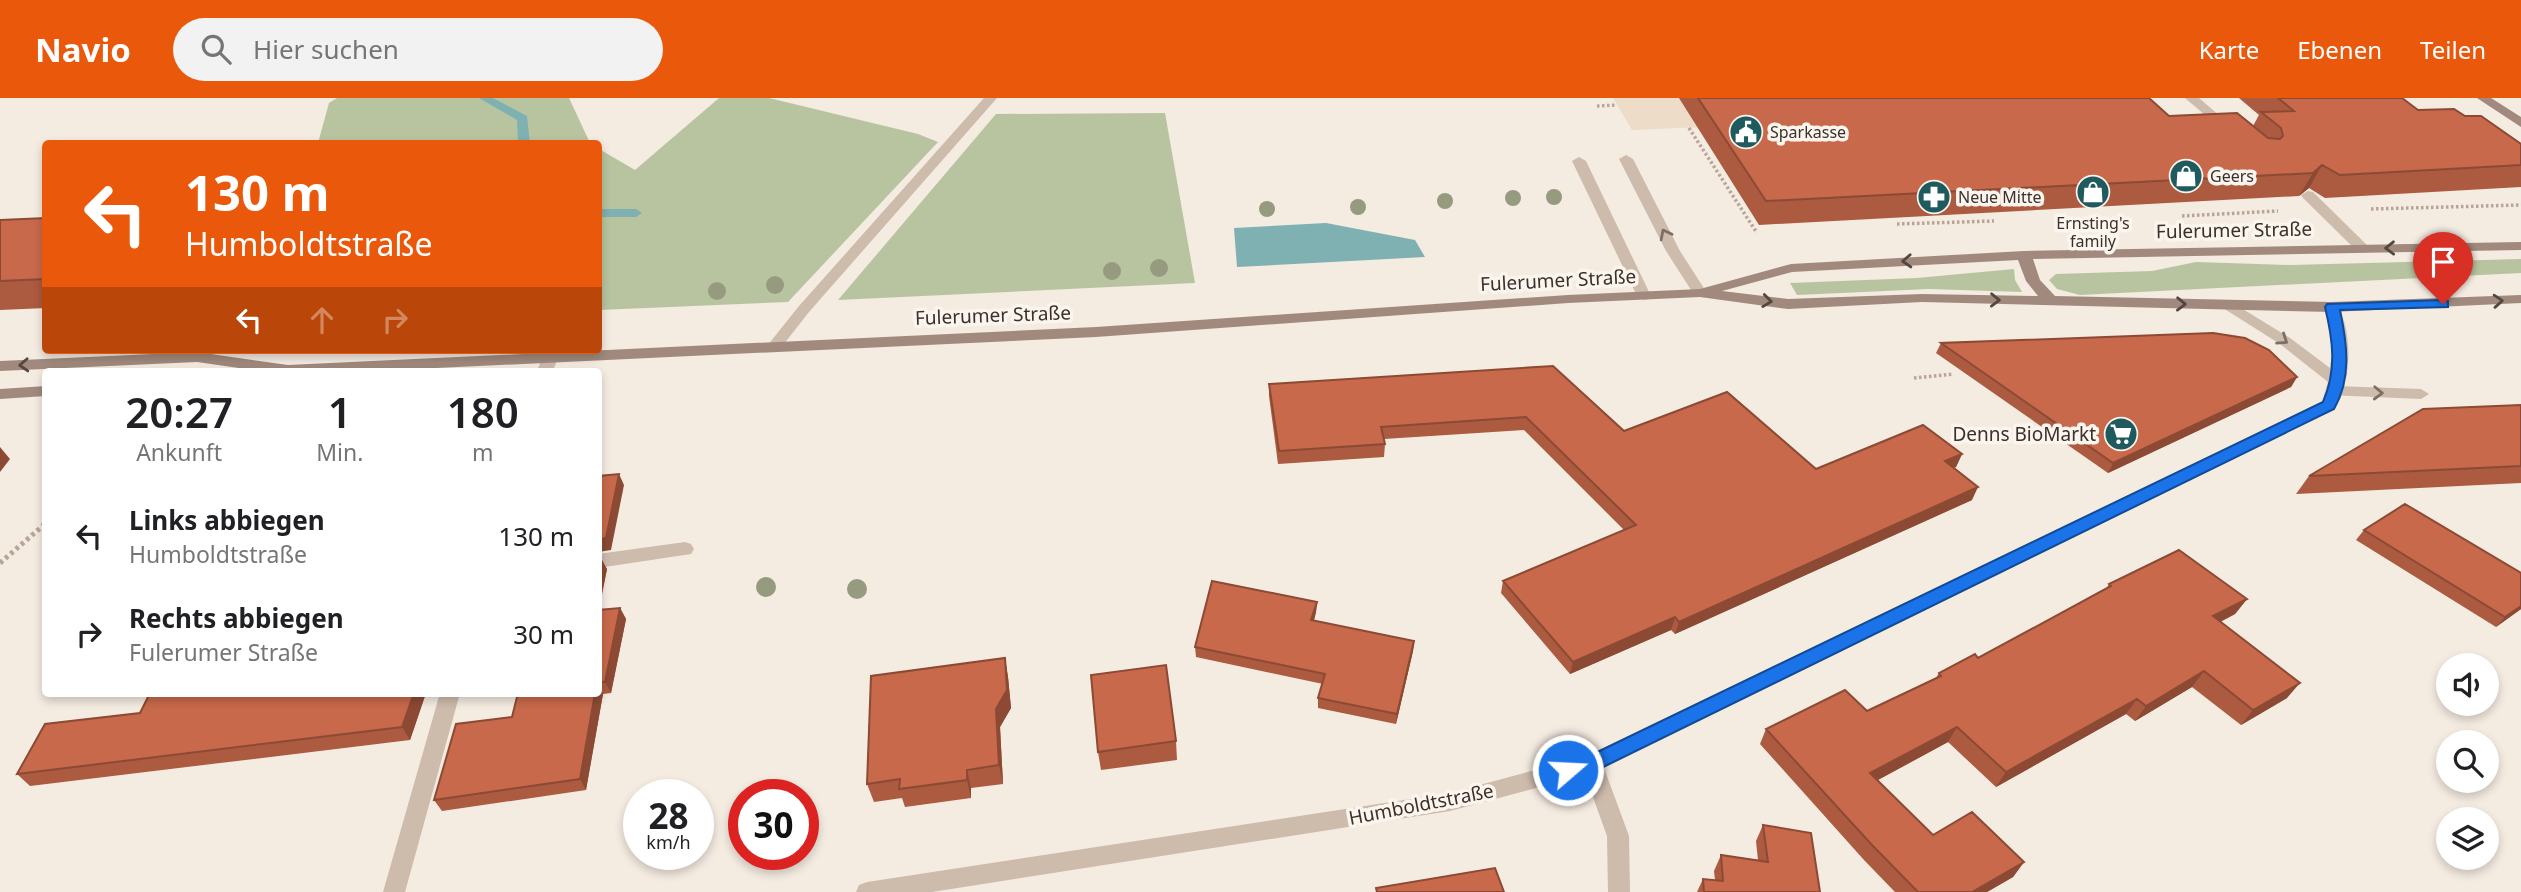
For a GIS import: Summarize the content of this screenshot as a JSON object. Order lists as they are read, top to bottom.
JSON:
{
  "streets": {
    "main road": ["Fulerumer Straße"],
    "street": ["Humboldtstraße"]
  },
  "places": {
    "public building": ["Sparkasse"],
    "shop": ["Geers", "Ernsting's family"],
    "pharmacy": ["Neue Mitte"],
    "supermarket": ["Denns BioMarkt"]
  },
  "page": {
    "header": "Navio",
    "search": "Hier suchen",
    "nav": ["Karte", "Ebenen", "Teilen"],
    "turn": ["130 m", "Humboldtstraße"],
    "eta": [
      "20:27",
      "Ankunft",
      "1",
      "Min.",
      "180",
      "m"
    ],
    "list": [
      {
        "name": "Links abbiegen",
        "note": "Humboldtstraße",
        "value": "130 m"
      },
      {
        "name": "Rechts abbiegen",
        "note": "Fulerumer Straße",
        "value": "30 m"
      }
    ],
    "speed": "28 km/h",
    "limit": "30"
  }
}
